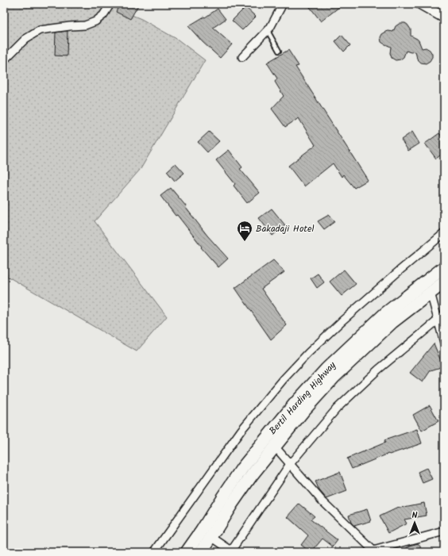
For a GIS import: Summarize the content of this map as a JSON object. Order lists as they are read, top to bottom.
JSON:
{
  "streets": {
    "main road": ["Bertil Harding Highway"]
  },
  "places": {
    "hotel": ["Bakadaji Hotel"]
  },
  "north": "top"
}
